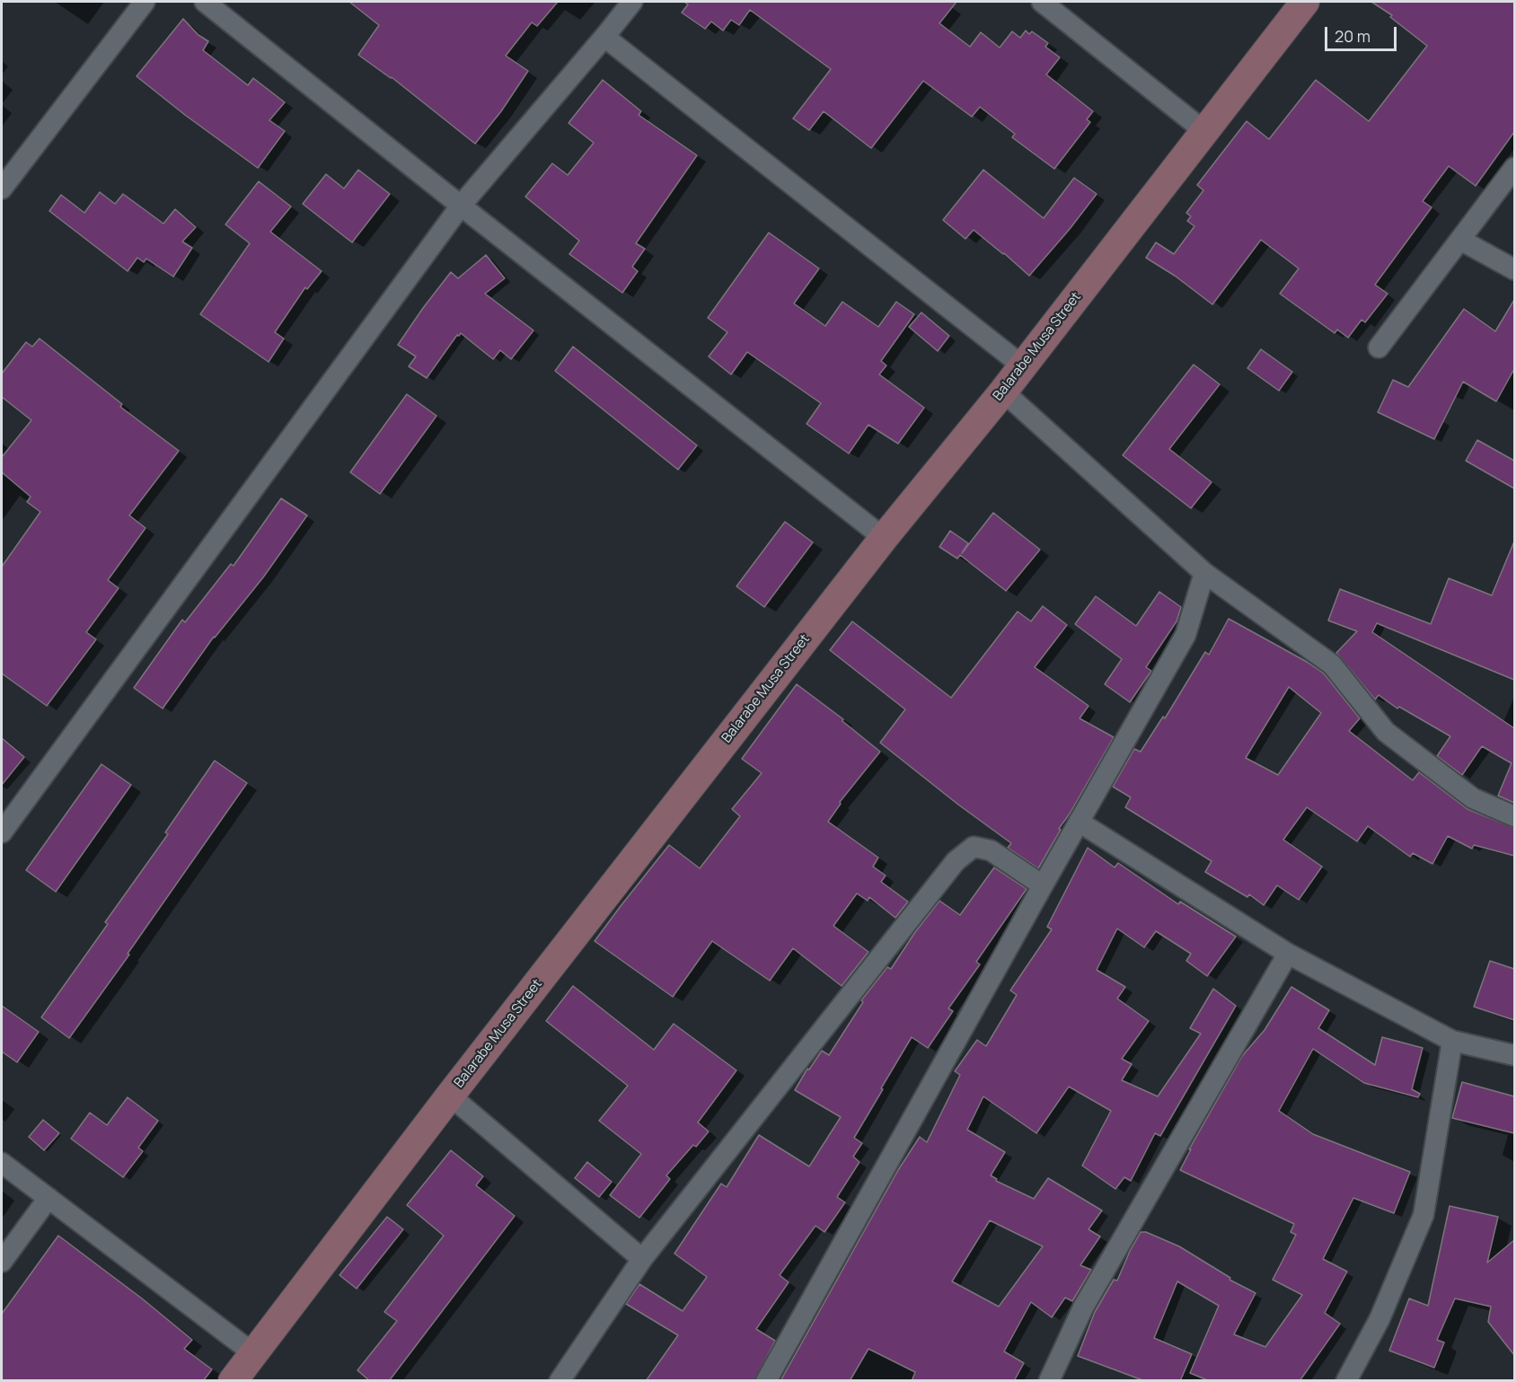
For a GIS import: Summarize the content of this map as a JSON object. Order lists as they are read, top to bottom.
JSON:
{
  "streets": {
    "street": ["Balarabe Musa Street"]
  },
  "scale_bar": "20 m"
}
